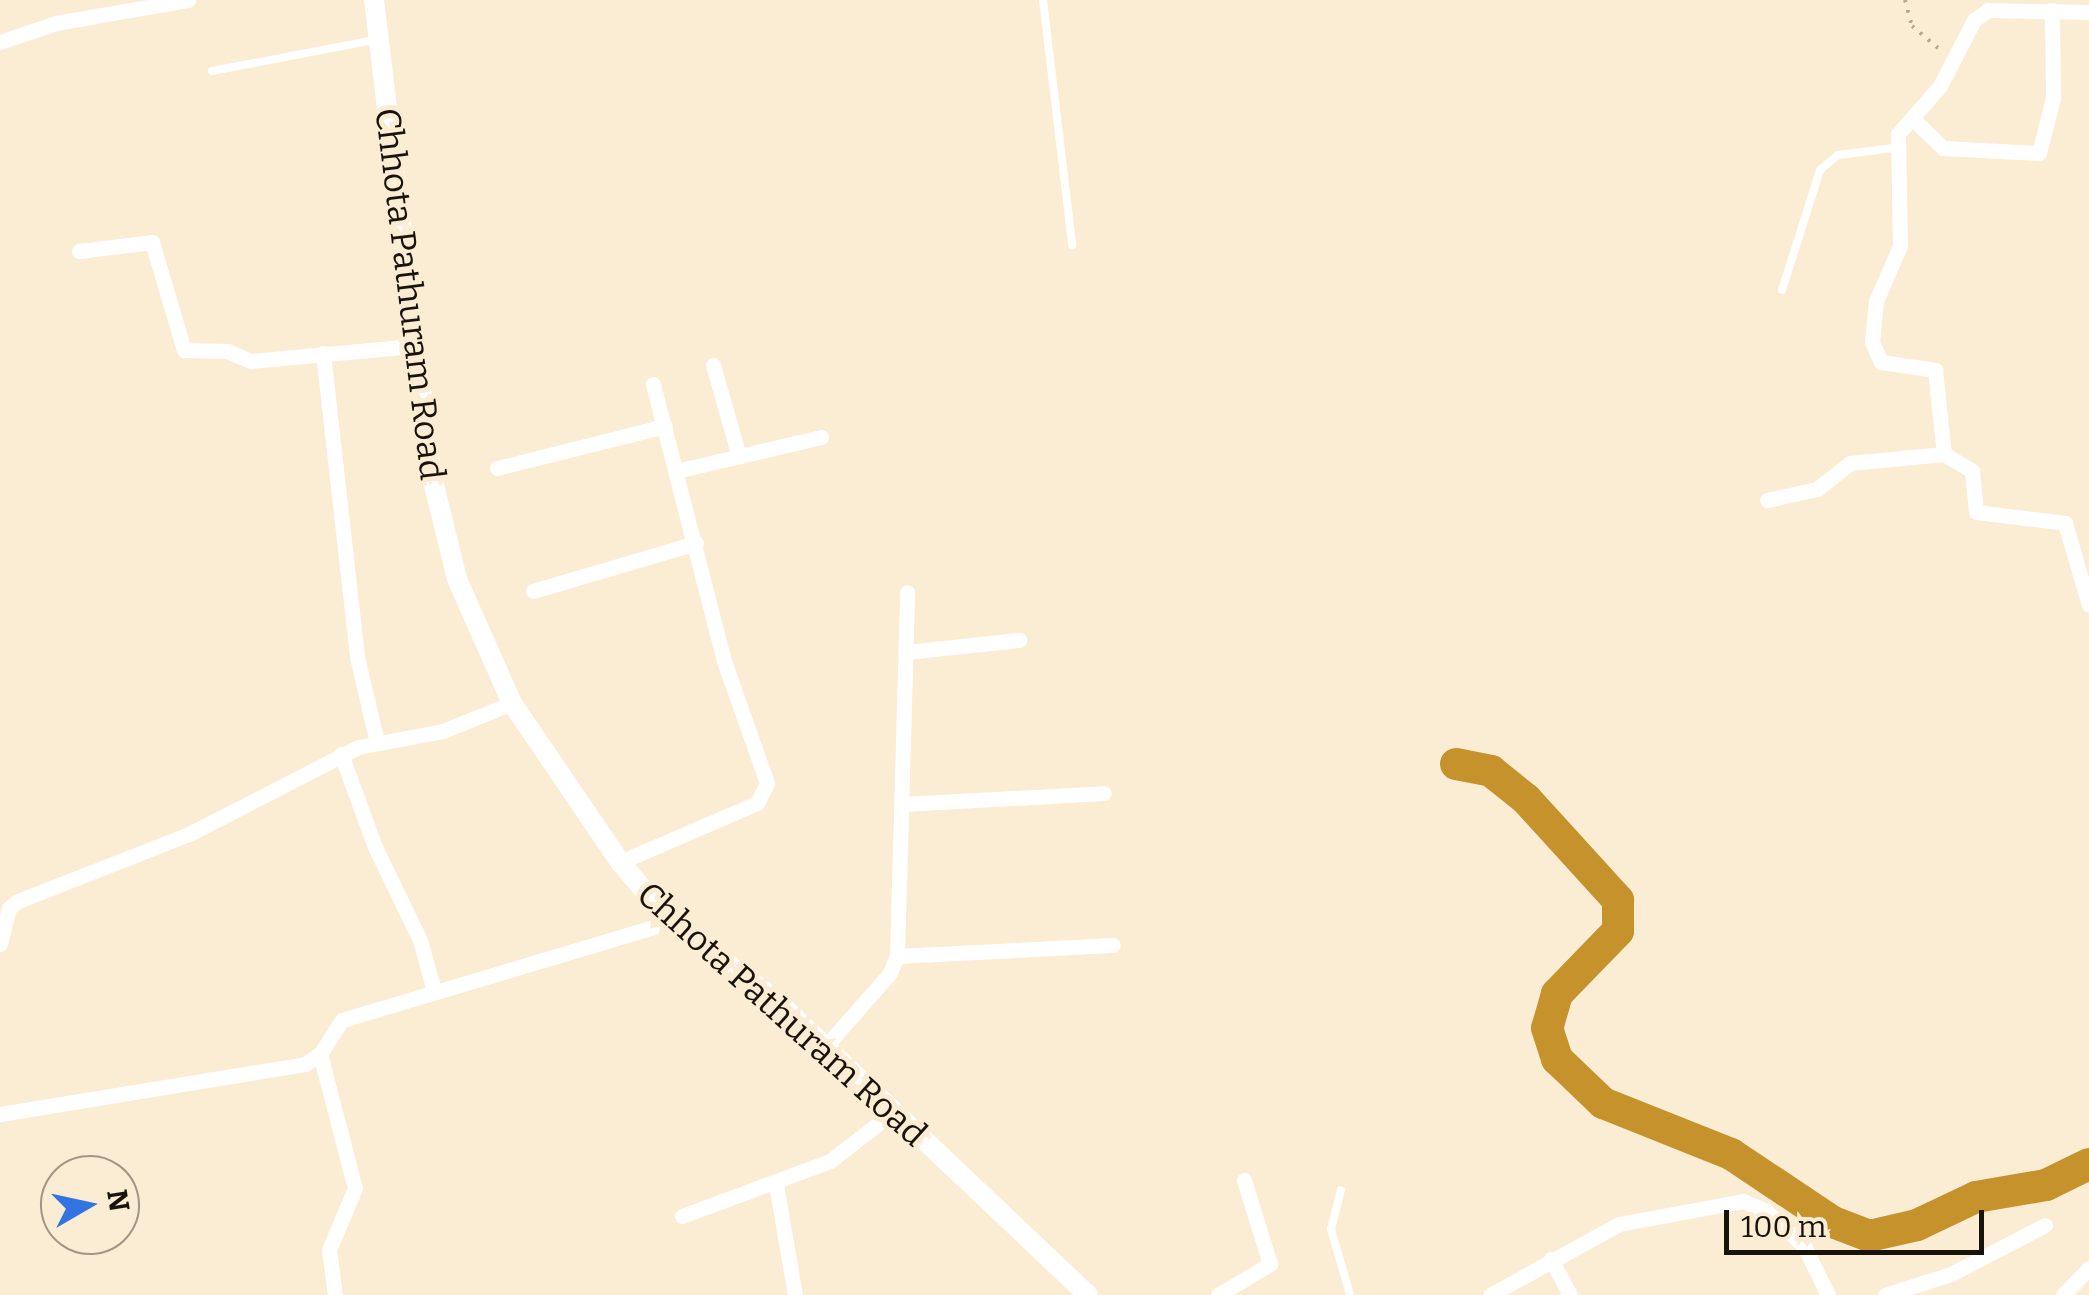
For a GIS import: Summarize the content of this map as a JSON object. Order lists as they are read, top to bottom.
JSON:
{
  "streets": {
    "street": ["Chhota Pathuram Road"]
  },
  "scale_bar": "100 m",
  "north": "right"
}
